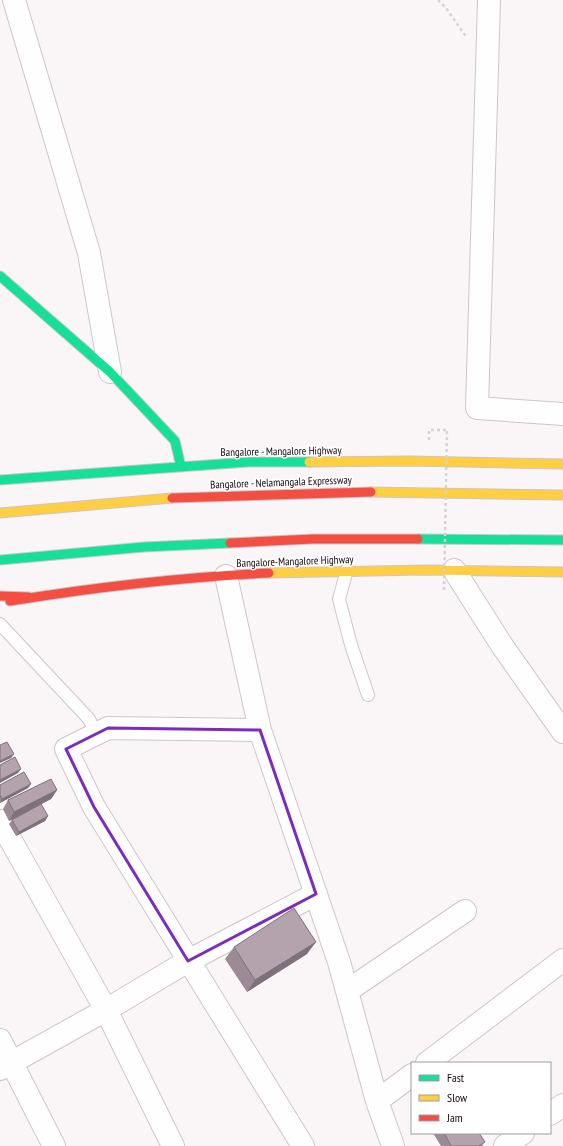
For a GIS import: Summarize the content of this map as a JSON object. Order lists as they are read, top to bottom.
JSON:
{
  "streets": {
    "main road": ["Bangalore - Mangalore Highway", "Bangalore - Nelamangala Expressway", "Bangalore-Mangalore Highway"]
  },
  "legend": ["Fast", "Slow", "Jam"]
}
